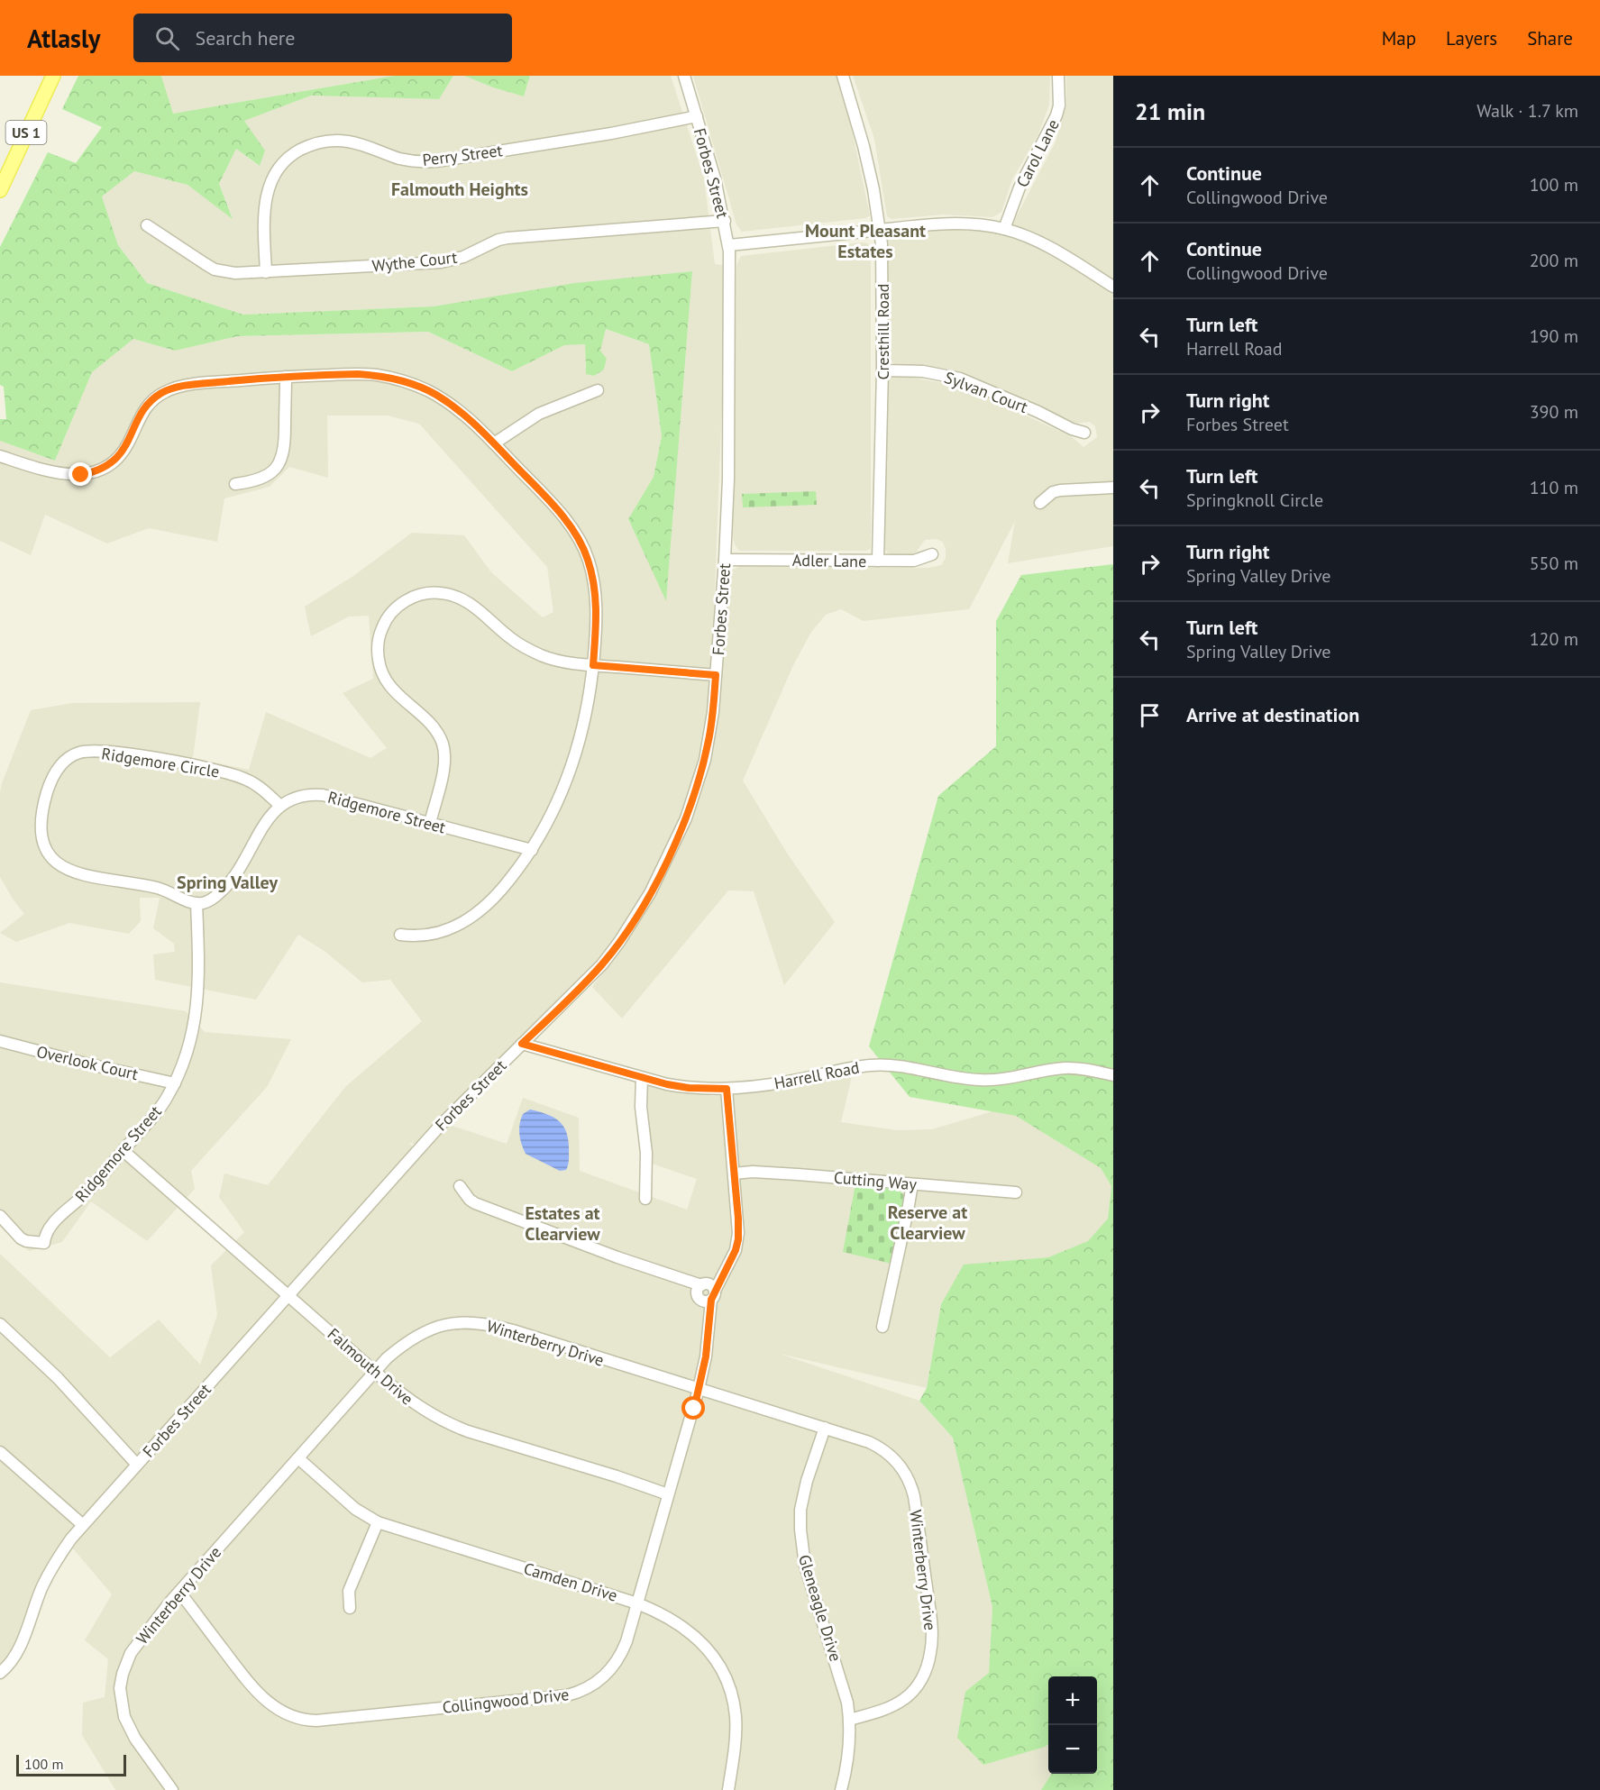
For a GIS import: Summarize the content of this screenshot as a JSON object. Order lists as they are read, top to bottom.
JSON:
{
  "streets": {
    "main road": ["US 1"],
    "street": [
      "Carol Lane",
      "Perry Street",
      "Forbes Street",
      "Wythe Court",
      "Cresthill Road",
      "Sylvan Court",
      "Adler Lane",
      "Ridgemore Circle",
      "Ridgemore Street",
      "Overlook Court",
      "Harrell Road",
      "Cutting Way",
      "Winterberry Drive",
      "Falmouth Drive",
      "Camden Drive",
      "Gleneagle Drive",
      "Collingwood Drive"
    ]
  },
  "crossings": [
    ["Perry Street", "Forbes Street"],
    ["Perry Street", "Wythe Court"],
    ["Forbes Street", "Wythe Court"],
    ["Forbes Street", "Adler Lane"],
    ["Forbes Street", "Harrell Road"],
    ["Forbes Street", "Falmouth Drive"],
    ["Cresthill Road", "Sylvan Court"],
    ["Cresthill Road", "Adler Lane"],
    ["Ridgemore Circle", "Ridgemore Street"],
    ["Ridgemore Street", "Overlook Court"],
    ["Ridgemore Street", "Falmouth Drive"],
    ["Winterberry Drive", "Falmouth Drive"],
    ["Winterberry Drive", "Camden Drive"],
    ["Winterberry Drive", "Gleneagle Drive"],
    ["Winterberry Drive", "Collingwood Drive"],
    ["Falmouth Drive", "Collingwood Drive"],
    ["Camden Drive", "Collingwood Drive"]
  ],
  "districts": [
    "Falmouth Heights",
    "Mount Pleasant Estates",
    "Spring Valley",
    "Reserve at Clearview",
    "Estates at Clearview"
  ],
  "scale_bar": "100 m",
  "page": {
    "header": "Atlasly",
    "search": "Search here",
    "nav": ["Map", "Layers", "Share"],
    "heading": ["21 min", "Walk · 1.7 km"],
    "list": [
      ["Continue", "Collingwood Drive", "100 m"],
      ["Continue", "Collingwood Drive", "200 m"],
      ["Turn left", "Harrell Road", "190 m"],
      ["Turn right", "Forbes Street", "390 m"],
      ["Turn left", "Springknoll Circle", "110 m"],
      ["Turn right", "Spring Valley Drive", "550 m"],
      ["Turn left", "Spring Valley Drive", "120 m"],
      "Arrive at destination"
    ],
    "map_buttons": ["+", "−"],
    "scale": "100 m"
  }
}
